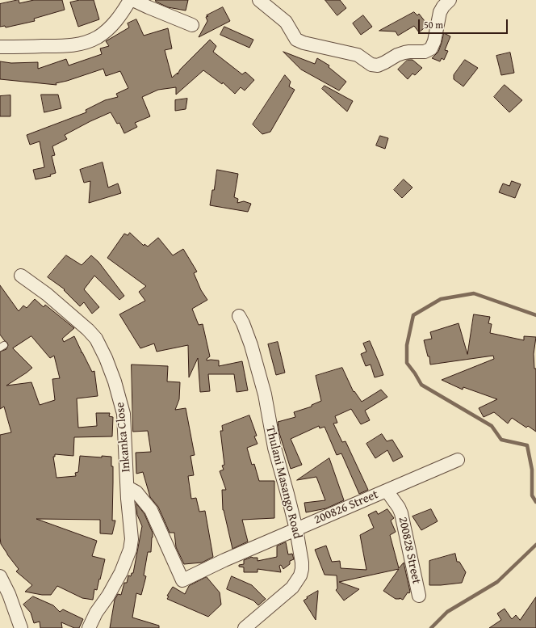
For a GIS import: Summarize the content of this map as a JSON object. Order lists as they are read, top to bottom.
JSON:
{
  "streets": {
    "street": [
      "Inkanka Close",
      "Thulani Masango Road",
      "200826 Street",
      "200828 Street"
    ]
  },
  "crossings": [
    ["Inkanka Close", "200826 Street"],
    ["Thulani Masango Road", "200826 Street"],
    ["200826 Street", "200828 Street"]
  ],
  "scale_bar": "50 m"
}
